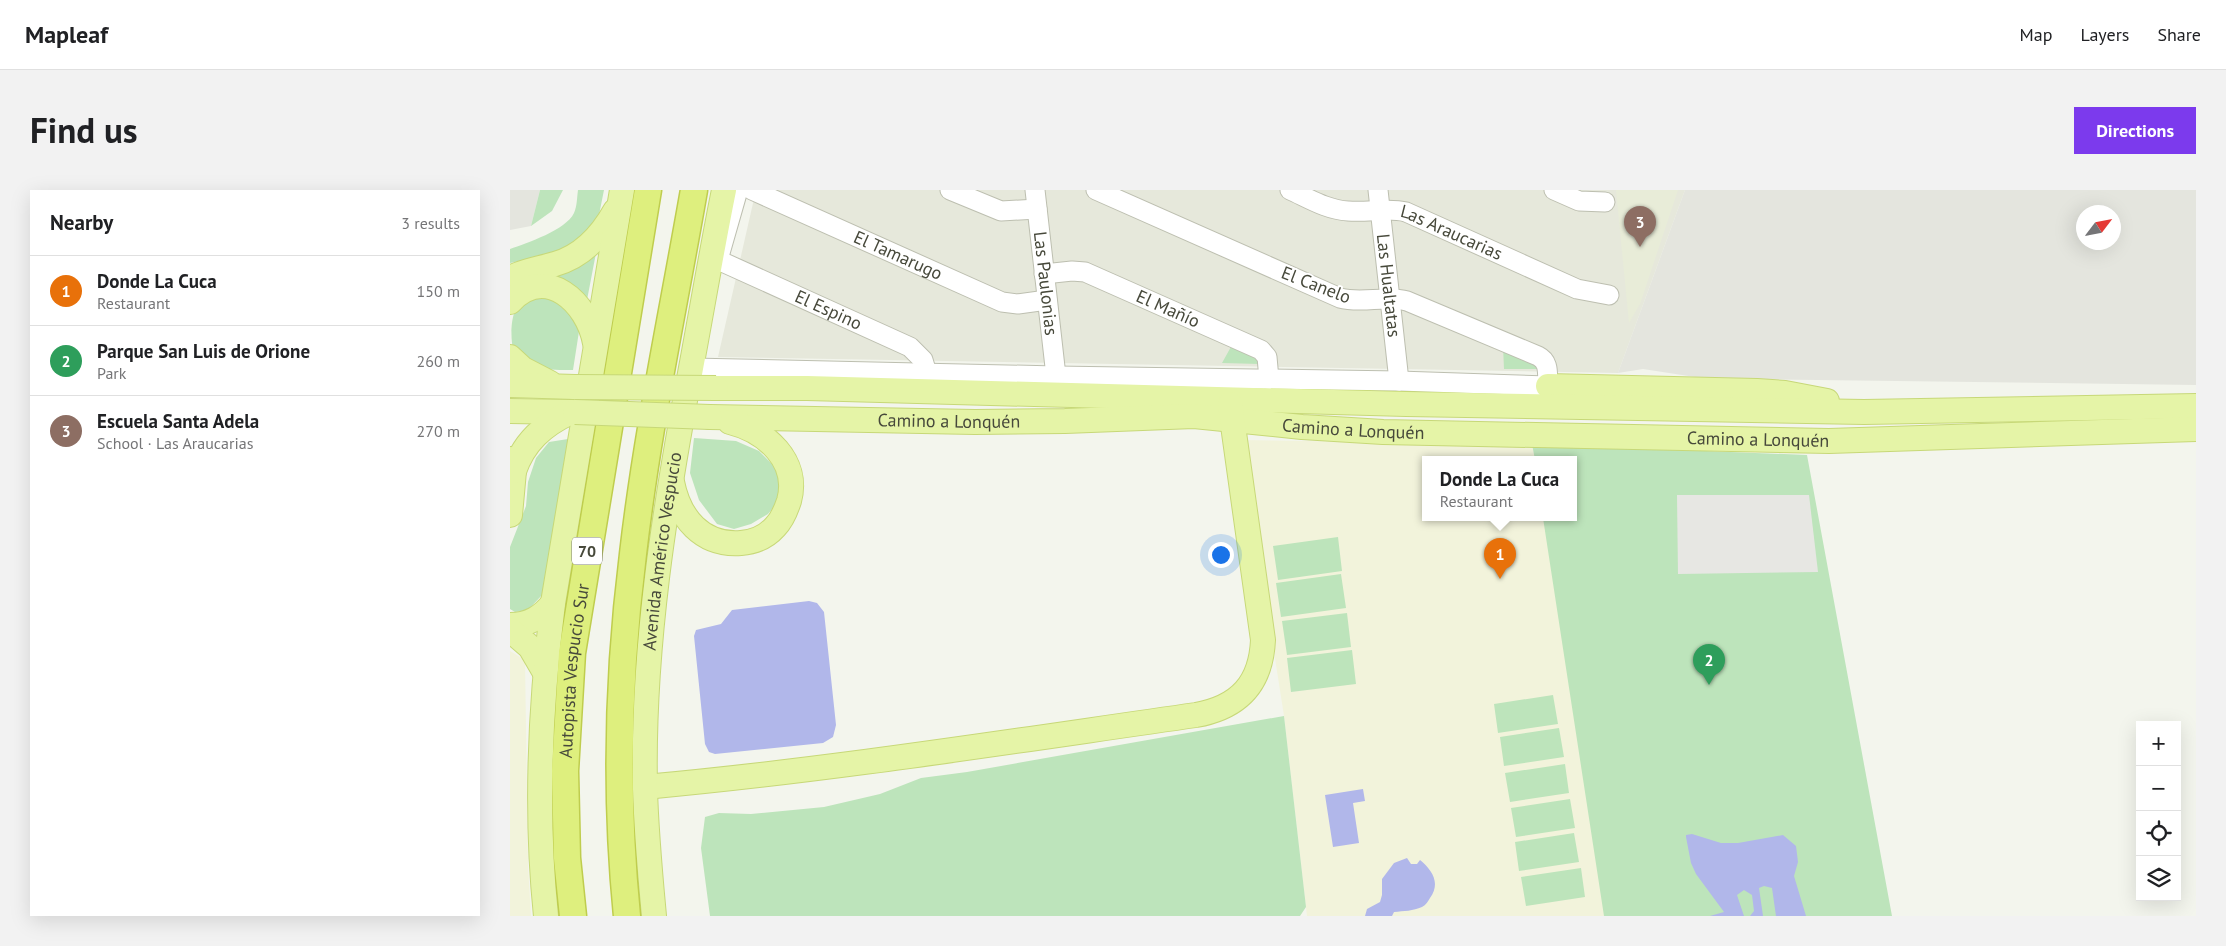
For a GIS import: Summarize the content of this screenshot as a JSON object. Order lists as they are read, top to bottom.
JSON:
{
  "streets": {
    "highway": ["70", "Autopista Vespucio Sur"],
    "main road": ["Camino a Lonquén", "Avenida Américo Vespucio"],
    "street": [
      "Las Araucarias",
      "El Tamarugo",
      "Las Paulonias",
      "El Canelo",
      "Las Hualtatas",
      "El Mañío",
      "El Espino"
    ]
  },
  "crossings": [
    ["Las Araucarias", "Las Hualtatas"],
    ["El Tamarugo", "Las Paulonias"],
    ["Las Paulonias", "El Mañío"],
    ["El Canelo", "Las Hualtatas"]
  ],
  "north": "top right",
  "page": {
    "header": "Mapleaf",
    "nav": ["Map", "Layers", "Share"],
    "title": "Find us",
    "buttons": "Directions",
    "heading": ["Nearby", "3 results"],
    "pins": ["3", "1", "2"],
    "list": [
      {
        "mark": "1",
        "name": "Donde La Cuca",
        "note": "Restaurant",
        "value": "150 m"
      },
      {
        "mark": "2",
        "name": "Parque San Luis de Orione",
        "note": "Park",
        "value": "260 m"
      },
      {
        "mark": "3",
        "name": "Escuela Santa Adela",
        "note": "School · Las Araucarias",
        "value": "270 m"
      }
    ],
    "popup": ["Donde La Cuca", "Restaurant"],
    "map_buttons": ["+", "−"]
  }
}
